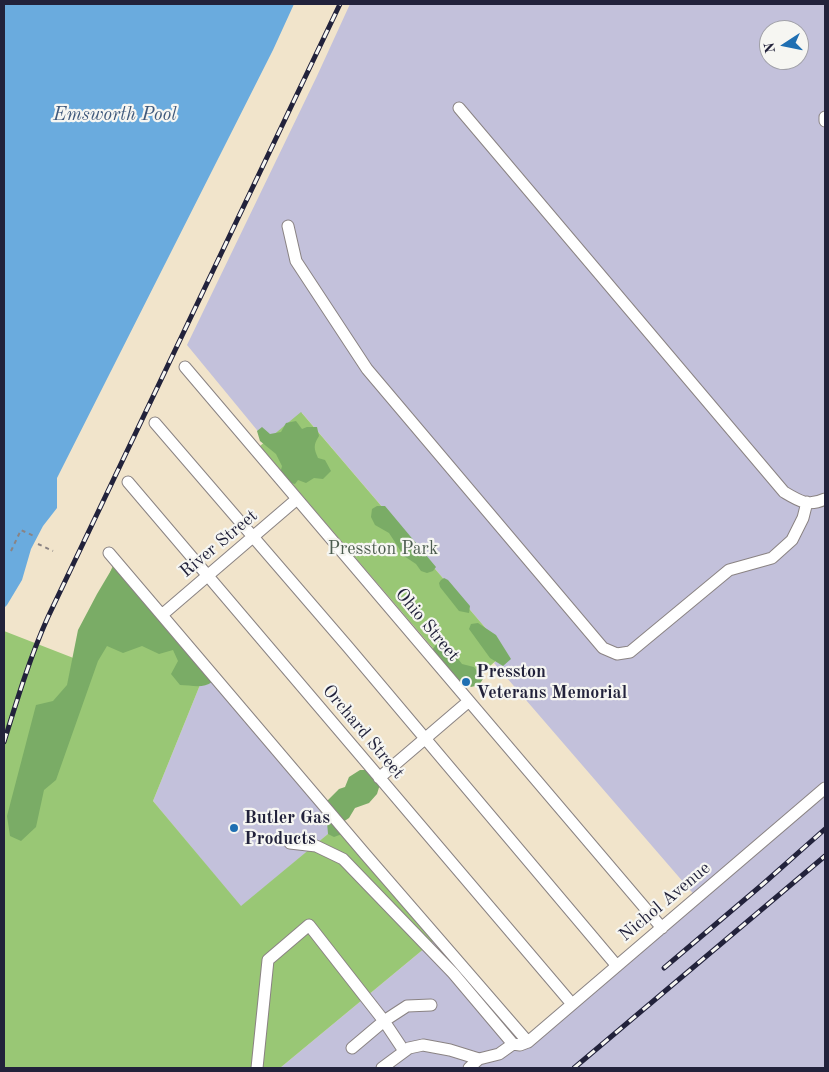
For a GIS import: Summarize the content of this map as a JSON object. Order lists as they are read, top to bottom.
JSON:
{
  "streets": {
    "street": [
      "River Street",
      "Ohio Street",
      "Orchard Street",
      "Nichol Avenue"
    ]
  },
  "crossings": [
    ["River Street", "Ohio Street"],
    ["River Street", "Orchard Street"],
    ["Ohio Street", "Nichol Avenue"],
    ["Orchard Street", "Nichol Avenue"]
  ],
  "water": ["Emsworth Pool"],
  "parks": ["Presston Park"],
  "places": ["Presston Veterans Memorial", "Butler Gas Products"],
  "north": "left"
}
